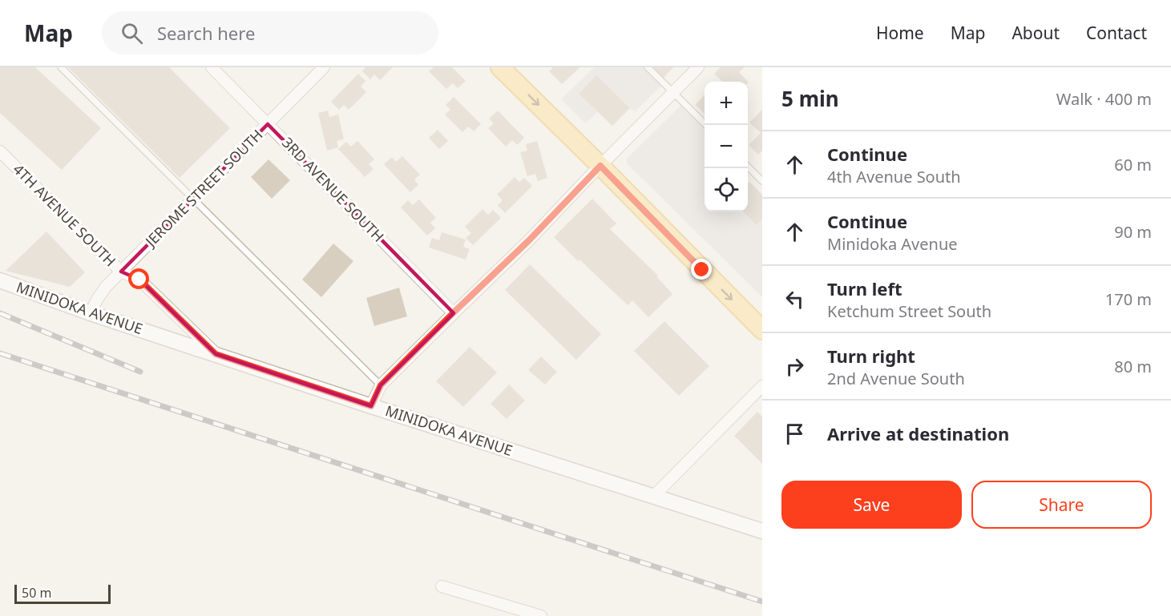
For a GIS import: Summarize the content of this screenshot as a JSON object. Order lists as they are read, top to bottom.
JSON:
{
  "streets": {
    "street": [
      "JEROME STREET SOUTH",
      "3RD AVENUE SOUTH",
      "4TH AVENUE SOUTH",
      "MINIDOKA AVENUE"
    ]
  },
  "crossings": [
    ["JEROME STREET SOUTH", "3RD AVENUE SOUTH"],
    ["JEROME STREET SOUTH", "4TH AVENUE SOUTH"],
    ["JEROME STREET SOUTH", "MINIDOKA AVENUE"],
    ["4TH AVENUE SOUTH", "MINIDOKA AVENUE"]
  ],
  "scale_bar": "50 m",
  "page": {
    "header": "Map",
    "search": "Search here",
    "nav": [
      "Home",
      "Map",
      "About",
      "Contact"
    ],
    "heading": ["5 min", "Walk · 400 m"],
    "map_buttons": ["+", "−"],
    "list": [
      ["Continue", "4th Avenue South", "60 m"],
      ["Continue", "Minidoka Avenue", "90 m"],
      ["Turn left", "Ketchum Street South", "170 m"],
      ["Turn right", "2nd Avenue South", "80 m"],
      "Arrive at destination"
    ],
    "buttons": ["Save", "Share"],
    "scale": "50 m"
  }
}
